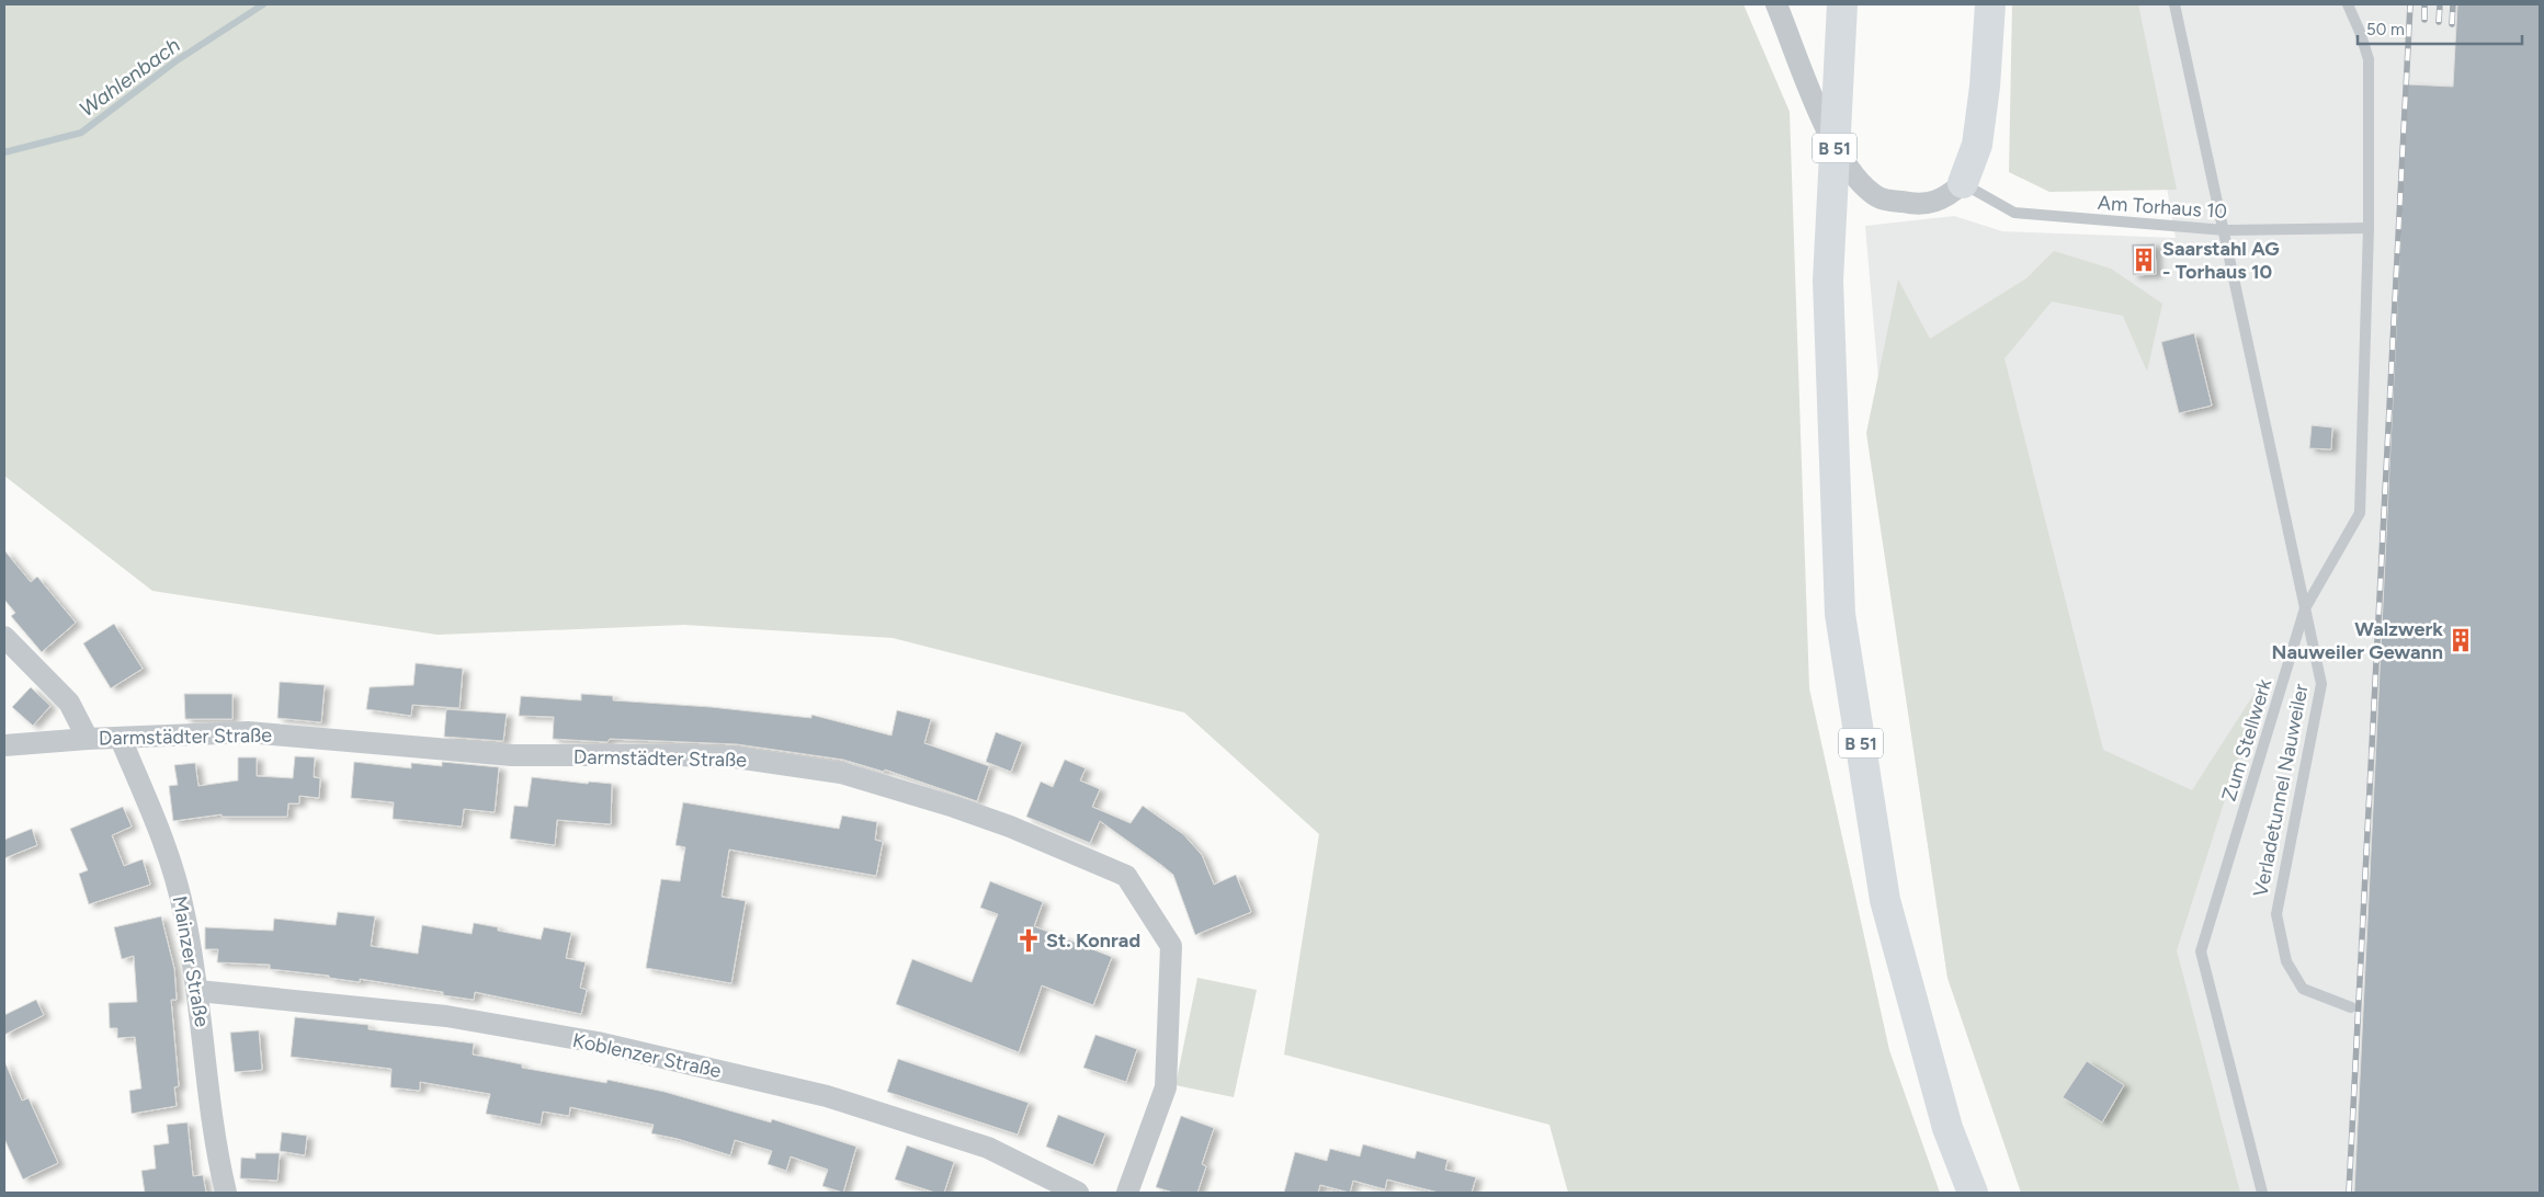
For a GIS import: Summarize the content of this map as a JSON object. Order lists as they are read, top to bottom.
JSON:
{
  "streets": {
    "main road": ["B 51"],
    "street": ["Darmstädter Straße", "Mainzer Straße", "Koblenzer Straße"],
    "lane": ["Am Torhaus 10", "Zum Stellwerk", "Verladetunnel Nauweiler"]
  },
  "crossings": [
    ["Am Torhaus 10", "Zum Stellwerk"],
    ["Darmstädter Straße", "Mainzer Straße"],
    ["Zum Stellwerk", "Verladetunnel Nauweiler"],
    ["Mainzer Straße", "Koblenzer Straße"]
  ],
  "water": ["Wahlenbach"],
  "places": {
    "building": ["Saarstahl AG - Torhaus 10", "Walzwerk Nauweiler Gewann"],
    "church": ["St. Konrad"]
  },
  "scale_bar": "50 m"
}
